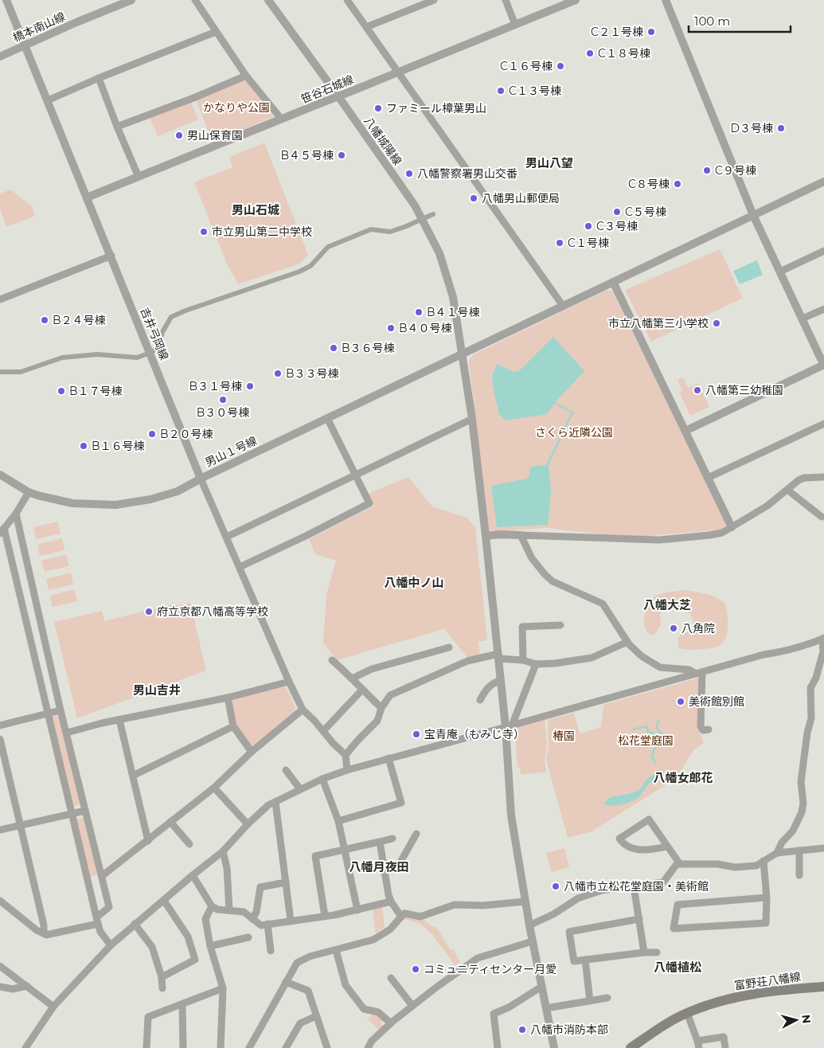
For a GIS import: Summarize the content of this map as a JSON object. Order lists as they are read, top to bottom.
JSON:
{
  "streets": {
    "main road": ["富野荘八幡線"],
    "street": [
      "橋本南山線",
      "笹谷石城線",
      "八幡城陽線",
      "吉井弓岡線",
      "男山１号線"
    ]
  },
  "crossings": [
    ["橋本南山線", "吉井弓岡線"],
    ["笹谷石城線", "吉井弓岡線"],
    ["八幡城陽線", "男山１号線"],
    ["吉井弓岡線", "男山１号線"]
  ],
  "districts": [
    "男山八望",
    "男山石城",
    "八幡中ノ山",
    "八幡大芝",
    "男山吉井",
    "八幡女郎花",
    "八幡月夜田",
    "八幡植松"
  ],
  "parks": [
    "かなりや公園",
    "さくら近隣公園",
    "椿園",
    "松花堂庭園"
  ],
  "places": [
    "C２１号棟",
    "C１８号棟",
    "C１６号棟",
    "C１３号棟",
    "ファミール樟葉男山",
    "D３号棟",
    "男山保育園",
    "B４５号棟",
    "C９号棟",
    "八幡警察署男山交番",
    "C８号棟",
    "八幡男山郵便局",
    "C５号棟",
    "C３号棟",
    "市立男山第二中学校",
    "C１号棟",
    "B４１号棟",
    "B２４号棟",
    "市立八幡第三小学校",
    "B４０号棟",
    "B３６号棟",
    "B３３号棟",
    "B３１号棟",
    "八幡第三幼稚園",
    "B１７号棟",
    "B３０号棟",
    "B２０号棟",
    "B１６号棟",
    "府立京都八幡高等学校",
    "八角院",
    "美術館別館",
    "宝青庵（もみじ寺）",
    "八幡市立松花堂庭園・美術館",
    "コミュニティセンター月愛",
    "八幡市消防本部"
  ],
  "scale_bar": "100 m",
  "north": "right"
}
